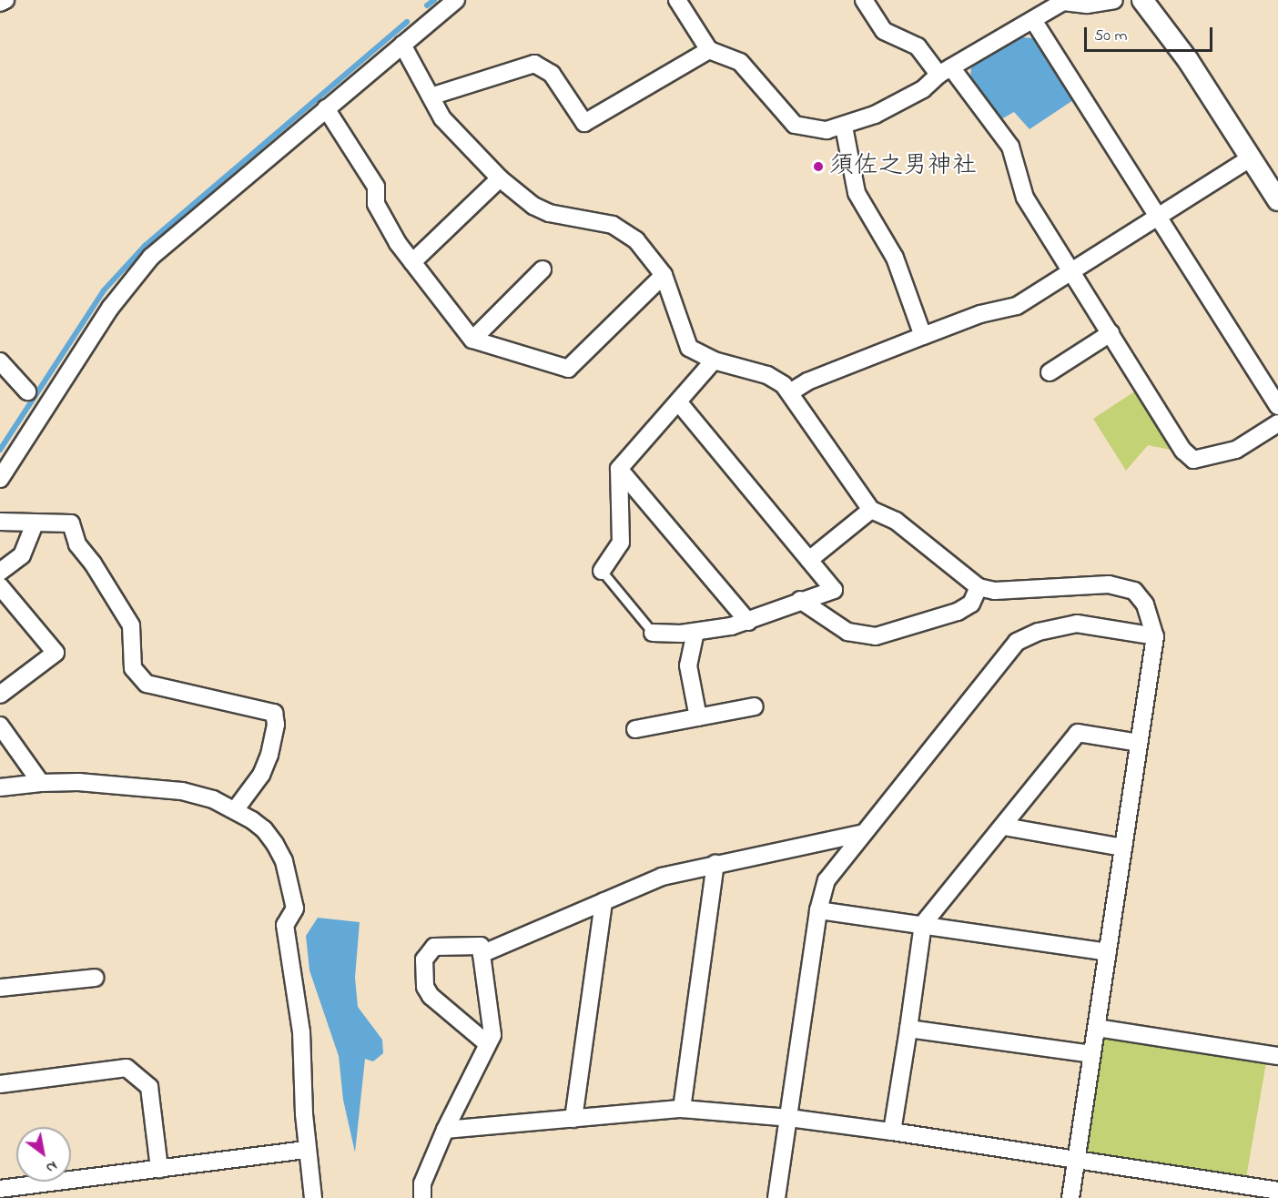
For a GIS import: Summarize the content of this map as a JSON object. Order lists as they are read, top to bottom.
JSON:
{
  "places": ["須佐之男神社"],
  "scale_bar": "50 m",
  "north": "bottom right"
}
